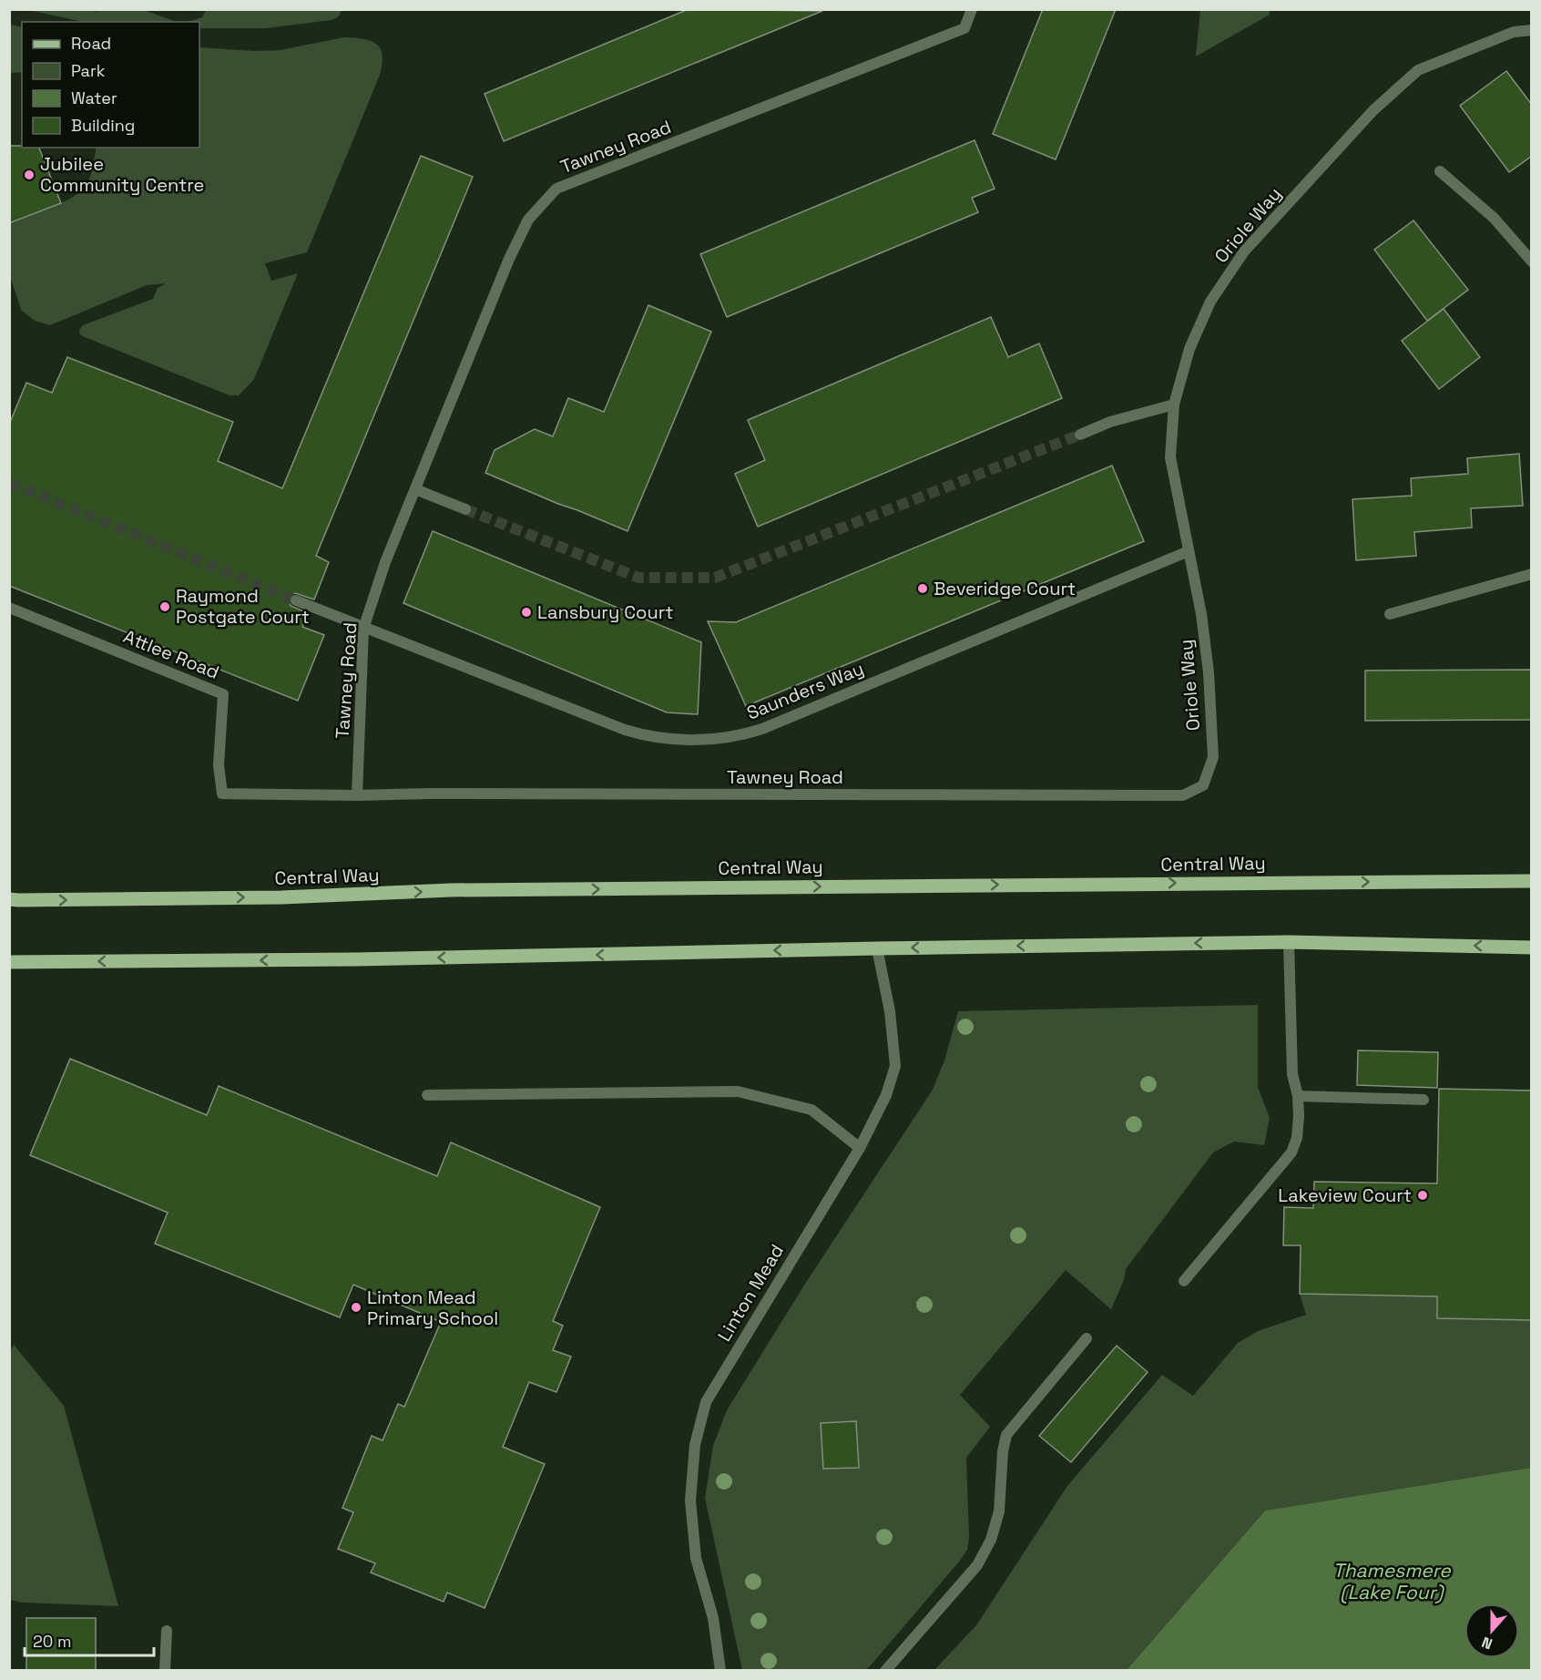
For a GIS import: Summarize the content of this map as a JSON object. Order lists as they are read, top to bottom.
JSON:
{
  "streets": {
    "main road": ["Central Way"],
    "street": [
      "Tawney Road",
      "Oriole Way",
      "Attlee Road",
      "Saunders Way",
      "Linton Mead"
    ]
  },
  "crossings": [
    ["Tawney Road", "Oriole Way"],
    ["Tawney Road", "Attlee Road"],
    ["Tawney Road", "Saunders Way"],
    ["Oriole Way", "Saunders Way"]
  ],
  "water": ["Thamesmere (Lake Four)"],
  "places": [
    "Jubilee Community Centre",
    "Beveridge Court",
    "Raymond Postgate Court",
    "Lansbury Court",
    "Lakeview Court",
    "Linton Mead Primary School"
  ],
  "legend": [
    "Road",
    "Park",
    "Water",
    "Building"
  ],
  "scale_bar": "20 m",
  "north": "bottom"
}
